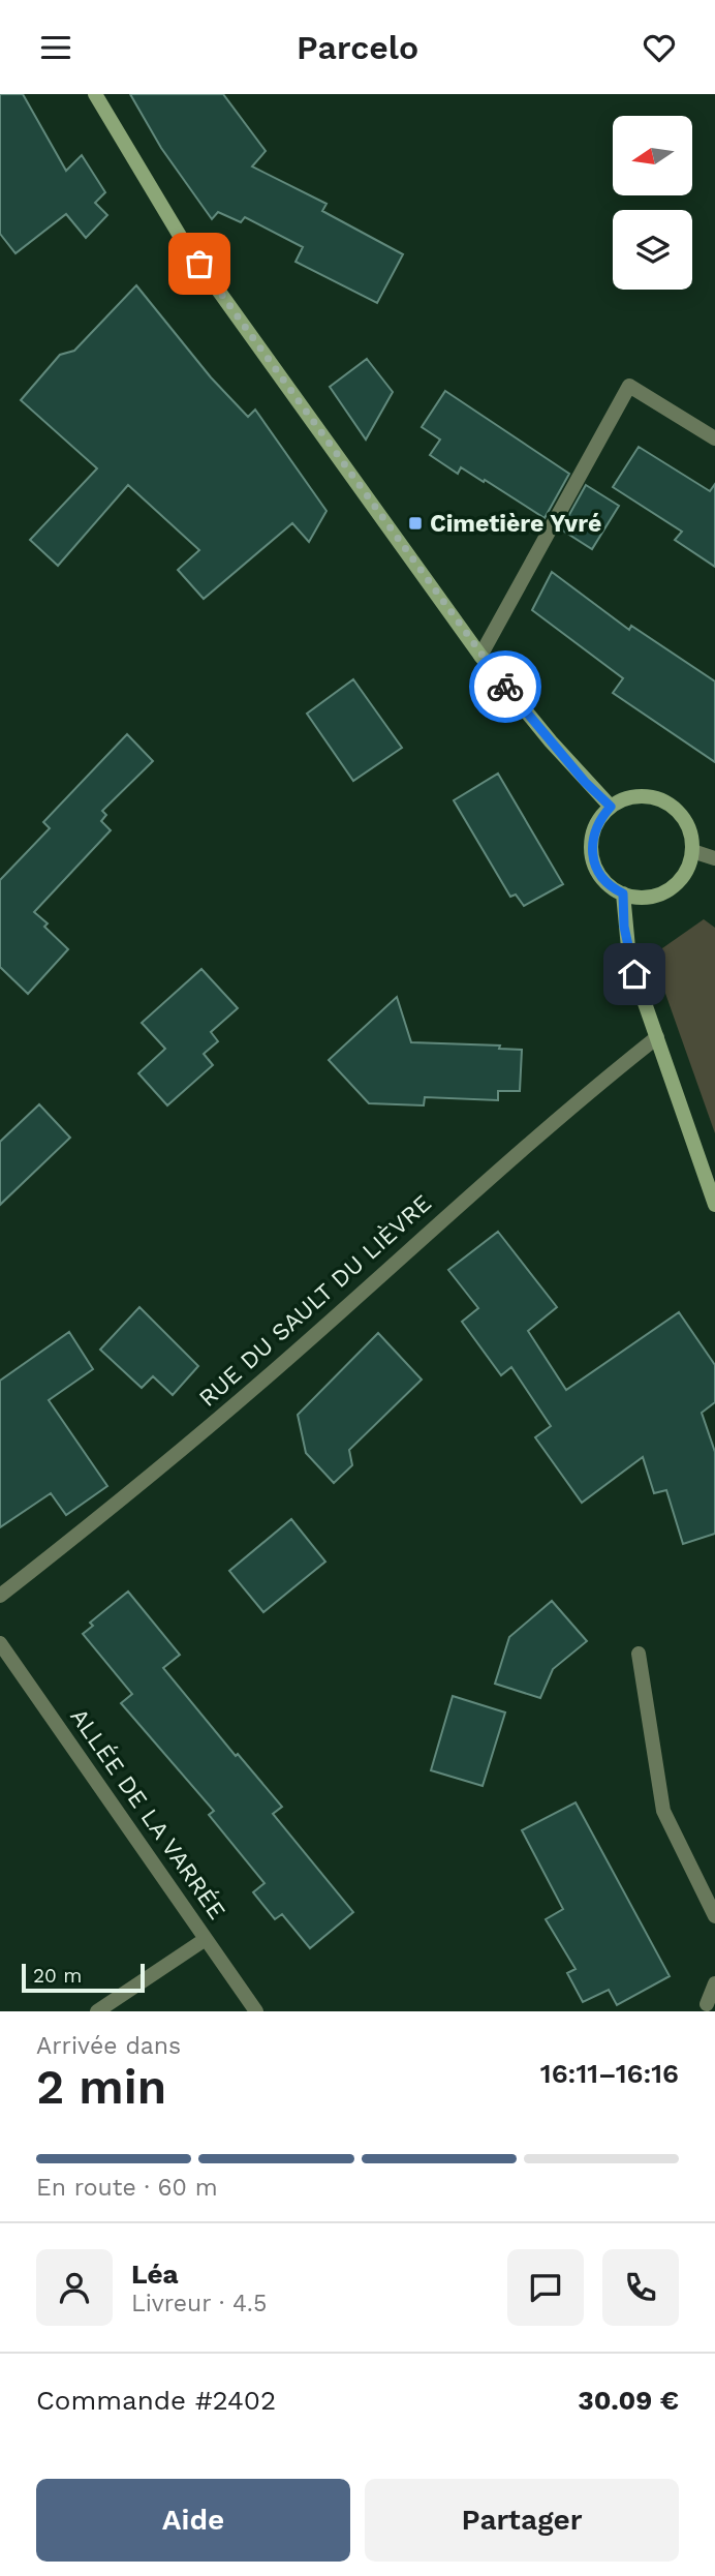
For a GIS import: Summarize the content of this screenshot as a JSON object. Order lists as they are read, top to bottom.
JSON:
{
  "streets": {
    "street": ["RUE DU SAULT DU LIÈVRE", "ALLÉE DE LA VARRÉE"]
  },
  "places": {
    "transit": ["Cimetière Yvré"]
  },
  "scale_bar": "20 m",
  "north": "left",
  "page": {
    "header": "Parcelo",
    "scale": "20 m",
    "heading": ["2 min", "Arrivée dans", "16:11–16:16"],
    "panel": [
      "Léa",
      "Livreur · 4.5",
      "Commande #2402",
      "30.09 €"
    ],
    "bar": "En route · 60 m",
    "buttons": ["Aide", "Partager"]
  }
}
